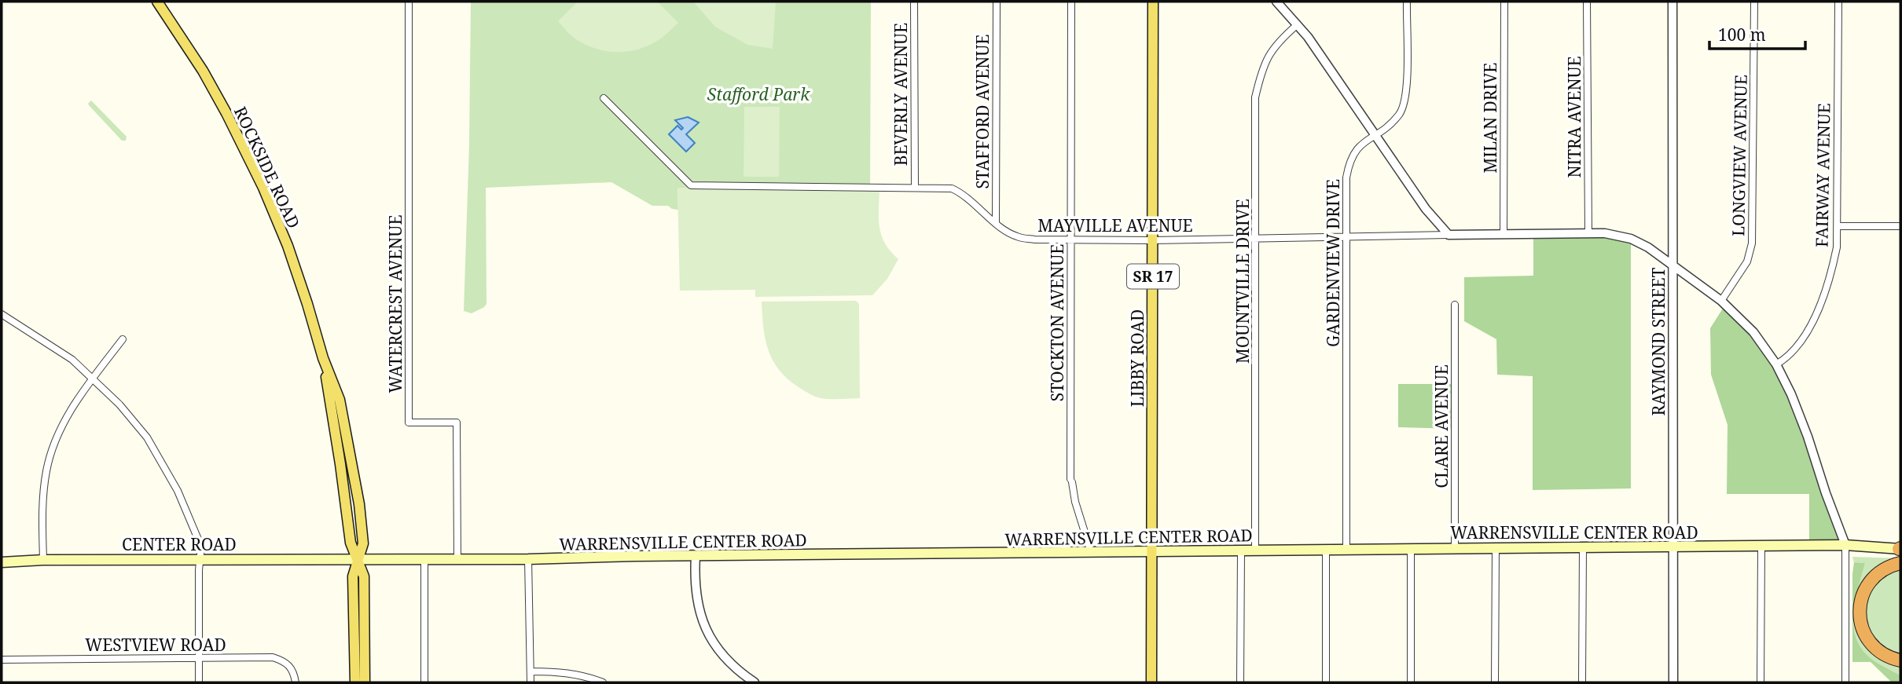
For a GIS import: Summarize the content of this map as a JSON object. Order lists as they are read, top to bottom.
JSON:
{
  "streets": {
    "main road": [
      "ROCKSIDE ROAD",
      "SR 17",
      "LIBBY ROAD",
      "WARRENSVILLE CENTER ROAD",
      "CENTER ROAD"
    ],
    "street": [
      "BEVERLY AVENUE",
      "STAFFORD AVENUE",
      "NITRA AVENUE",
      "MILAN DRIVE",
      "LONGVIEW AVENUE",
      "FAIRWAY AVENUE",
      "MAYVILLE AVENUE",
      "GARDENVIEW DRIVE",
      "MOUNTVILLE DRIVE",
      "WATERCREST AVENUE",
      "STOCKTON AVENUE",
      "RAYMOND STREET",
      "CLARE AVENUE",
      "WESTVIEW ROAD"
    ]
  },
  "crossings": [
    ["BEVERLY AVENUE", "MAYVILLE AVENUE"],
    ["STAFFORD AVENUE", "MAYVILLE AVENUE"],
    ["ROCKSIDE ROAD", "WARRENSVILLE CENTER ROAD"],
    ["ROCKSIDE ROAD", "CENTER ROAD"],
    ["MAYVILLE AVENUE", "GARDENVIEW DRIVE"],
    ["MAYVILLE AVENUE", "MOUNTVILLE DRIVE"],
    ["MAYVILLE AVENUE", "STOCKTON AVENUE"],
    ["MAYVILLE AVENUE", "LIBBY ROAD"],
    ["GARDENVIEW DRIVE", "WARRENSVILLE CENTER ROAD"],
    ["MOUNTVILLE DRIVE", "WARRENSVILLE CENTER ROAD"],
    ["WATERCREST AVENUE", "WARRENSVILLE CENTER ROAD"],
    ["STOCKTON AVENUE", "WARRENSVILLE CENTER ROAD"],
    ["RAYMOND STREET", "WARRENSVILLE CENTER ROAD"],
    ["LIBBY ROAD", "WARRENSVILLE CENTER ROAD"],
    ["CLARE AVENUE", "WARRENSVILLE CENTER ROAD"],
    ["WARRENSVILLE CENTER ROAD", "CENTER ROAD"]
  ],
  "parks": ["Stafford Park"],
  "scale_bar": "100 m"
}
